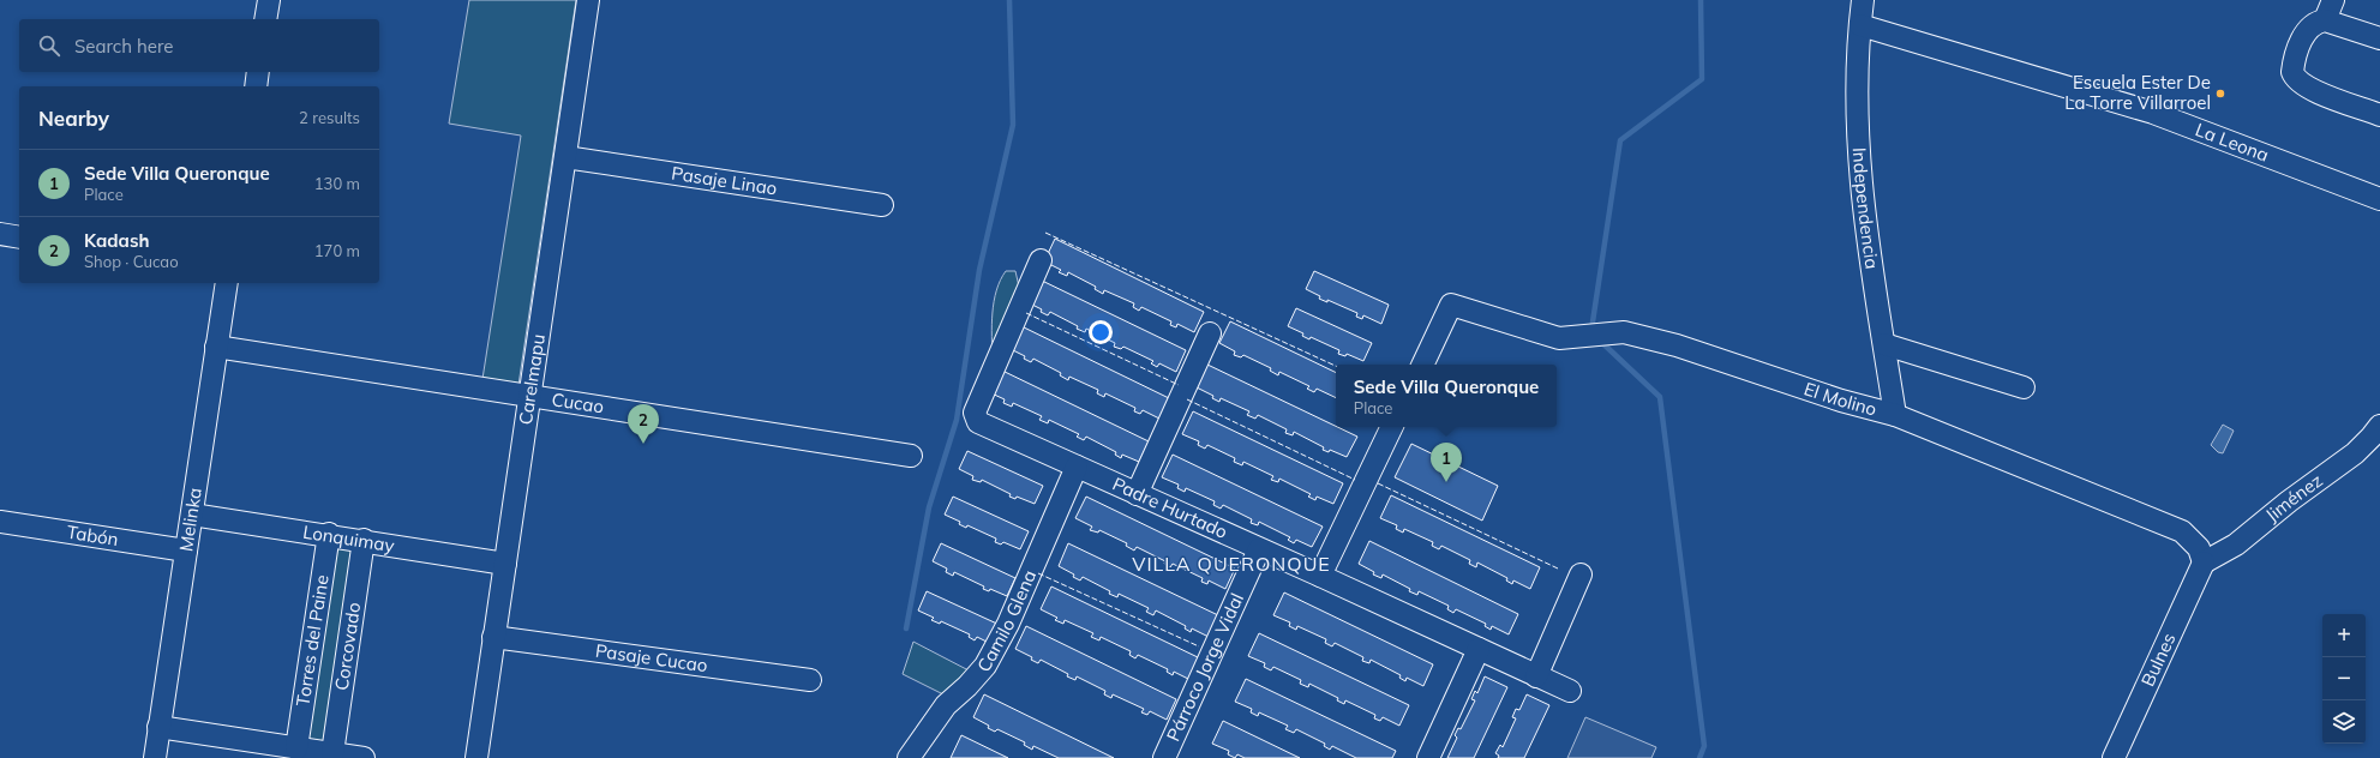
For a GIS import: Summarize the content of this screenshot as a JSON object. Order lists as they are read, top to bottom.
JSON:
{
  "streets": {
    "street": [
      "La Leona",
      "Pasaje Linao",
      "Independencia",
      "Carelmapu",
      "El Molino",
      "Cucao",
      "Jiménez",
      "Padre Hurtado",
      "Melinka",
      "Tabón",
      "Lonquimay",
      "Camilo Glena",
      "Torres del Paine",
      "Corcovado",
      "Pasaje Cucao",
      "Bulnes",
      "Párroco Jorge Vidal"
    ]
  },
  "crossings": [
    ["La Leona", "Independencia"],
    ["Pasaje Linao", "Carelmapu"],
    ["Independencia", "El Molino"],
    ["Carelmapu", "Cucao"],
    ["Carelmapu", "Lonquimay"],
    ["Carelmapu", "Pasaje Cucao"],
    ["El Molino", "Jiménez"],
    ["El Molino", "Bulnes"],
    ["Cucao", "Melinka"],
    ["Jiménez", "Bulnes"],
    ["Padre Hurtado", "Camilo Glena"],
    ["Padre Hurtado", "Párroco Jorge Vidal"],
    ["Melinka", "Tabón"],
    ["Melinka", "Lonquimay"],
    ["Lonquimay", "Torres del Paine"],
    ["Lonquimay", "Corcovado"]
  ],
  "districts": ["VILLA QUERONQUE"],
  "places": ["Escuela Ester De La Torre Villarroel"],
  "page": {
    "search": "Search here",
    "heading": ["Nearby", "2 results"],
    "list": [
      {
        "mark": "1",
        "name": "Sede Villa Queronque",
        "note": "Place",
        "value": "130 m"
      },
      {
        "mark": "2",
        "name": "Kadash",
        "note": "Shop · Cucao",
        "value": "170 m"
      }
    ],
    "popup": ["Sede Villa Queronque", "Place"],
    "pins": ["2", "1"],
    "map_buttons": ["+", "−"]
  }
}
